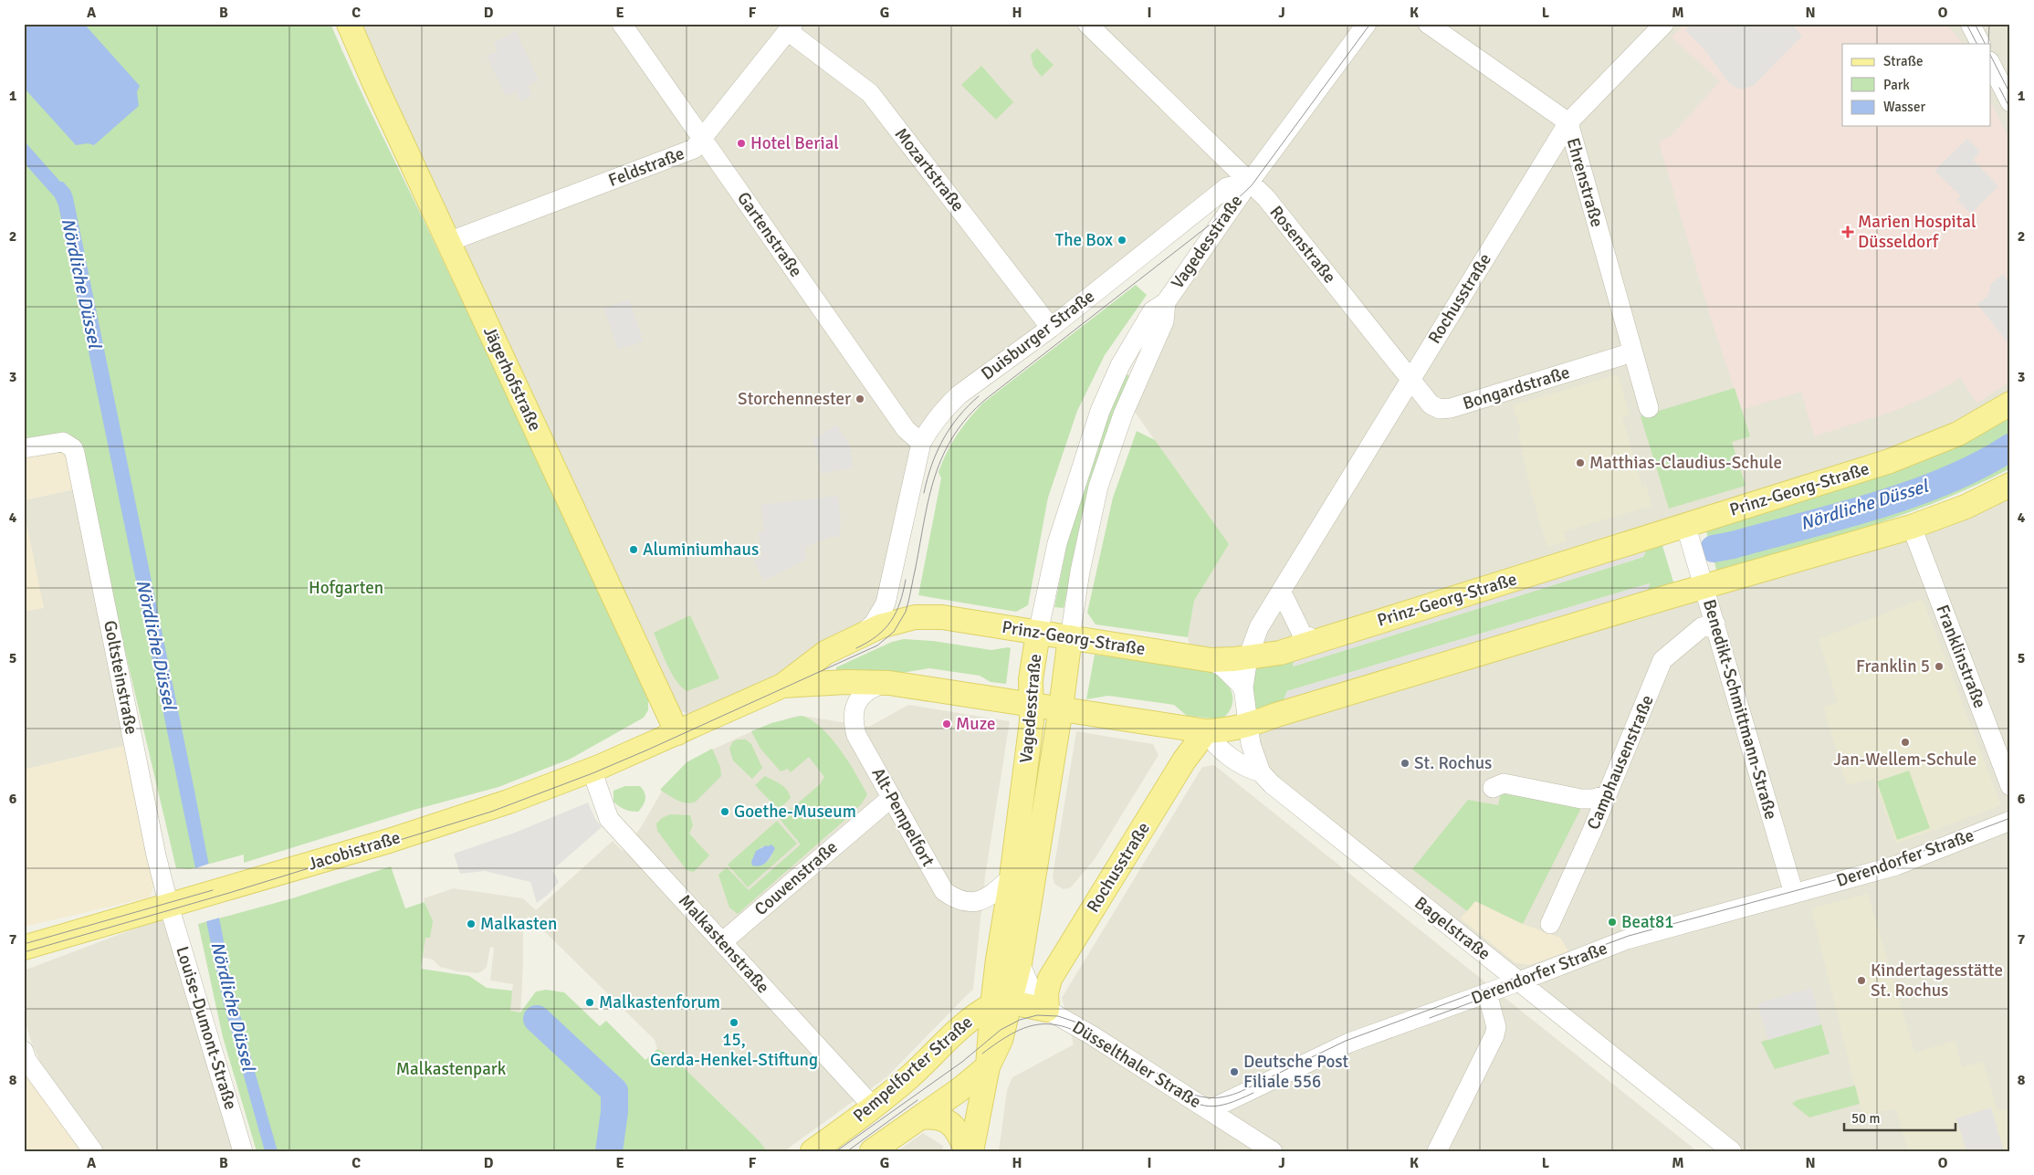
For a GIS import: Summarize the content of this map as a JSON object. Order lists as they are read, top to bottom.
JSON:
{
  "streets": {
    "main road": [
      "Vagedesstraße",
      "Rochusstraße",
      "Duisburger Straße",
      "Jägerhofstraße",
      "Prinz-Georg-Straße",
      "Jacobistraße",
      "Düsselthaler Straße",
      "Pempelforter Straße"
    ],
    "street": [
      "Feldstraße",
      "Mozartstraße",
      "Ehrenstraße",
      "Gartenstraße",
      "Rosenstraße",
      "Bongardstraße",
      "Franklinstraße",
      "Goltsteinstraße",
      "Benedikt-Schmittmann-Straße",
      "Camphausenstraße",
      "Alt-Pempelfort",
      "Derendorfer Straße",
      "Couvenstraße",
      "Bagelstraße",
      "Malkastenstraße",
      "Louise-Dumont-Straße"
    ]
  },
  "crossings": [
    ["Feldstraße", "Mozartstraße"],
    ["Feldstraße", "Gartenstraße"],
    ["Feldstraße", "Jägerhofstraße"],
    ["Mozartstraße", "Duisburger Straße"],
    ["Ehrenstraße", "Rochusstraße"],
    ["Ehrenstraße", "Bongardstraße"],
    ["Gartenstraße", "Duisburger Straße"],
    ["Vagedesstraße", "Rosenstraße"],
    ["Vagedesstraße", "Duisburger Straße"],
    ["Vagedesstraße", "Prinz-Georg-Straße"],
    ["Vagedesstraße", "Alt-Pempelfort"],
    ["Vagedesstraße", "Düsselthaler Straße"],
    ["Vagedesstraße", "Pempelforter Straße"],
    ["Rosenstraße", "Rochusstraße"],
    ["Rosenstraße", "Duisburger Straße"],
    ["Rosenstraße", "Bongardstraße"],
    ["Rochusstraße", "Bongardstraße"],
    ["Rochusstraße", "Prinz-Georg-Straße"],
    ["Rochusstraße", "Bagelstraße"],
    ["Rochusstraße", "Düsselthaler Straße"],
    ["Duisburger Straße", "Jägerhofstraße"],
    ["Duisburger Straße", "Prinz-Georg-Straße"],
    ["Duisburger Straße", "Alt-Pempelfort"],
    ["Duisburger Straße", "Jacobistraße"],
    ["Jägerhofstraße", "Jacobistraße"],
    ["Prinz-Georg-Straße", "Benedikt-Schmittmann-Straße"],
    ["Goltsteinstraße", "Jacobistraße"],
    ["Goltsteinstraße", "Louise-Dumont-Straße"],
    ["Benedikt-Schmittmann-Straße", "Camphausenstraße"],
    ["Benedikt-Schmittmann-Straße", "Derendorfer Straße"],
    ["Alt-Pempelfort", "Couvenstraße"],
    ["Jacobistraße", "Malkastenstraße"],
    ["Jacobistraße", "Louise-Dumont-Straße"],
    ["Derendorfer Straße", "Bagelstraße"],
    ["Derendorfer Straße", "Düsselthaler Straße"],
    ["Couvenstraße", "Malkastenstraße"],
    ["Malkastenstraße", "Pempelforter Straße"],
    ["Düsselthaler Straße", "Pempelforter Straße"]
  ],
  "water": ["Nördliche Düssel"],
  "parks": ["Hofgarten", "Malkastenpark"],
  "places": {
    "other": [
      "Hotel Berial",
      "The Box",
      "Storchennester",
      "Matthias-Claudius-Schule",
      "Aluminiumhaus",
      "Franklin 5",
      "Muze",
      "Jan-Wellem-Schule",
      "St. Rochus",
      "Goethe-Museum",
      "Beat81",
      "Malkasten",
      "Kindertagesstätte St. Rochus",
      "Malkastenforum",
      "15, Gerda-Henkel-Stiftung",
      "Deutsche Post Filiale 556"
    ],
    "health": ["Marien Hospital Düsseldorf"]
  },
  "legend": ["Straße", "Park", "Wasser"],
  "scale_bar": "50 m",
  "grid": {
    "columns": [
      "A",
      "B",
      "C",
      "D",
      "E",
      "F",
      "G",
      "H",
      "I",
      "J",
      "K",
      "L",
      "M",
      "N",
      "O"
    ],
    "rows": [
      "1",
      "2",
      "3",
      "4",
      "5",
      "6",
      "7",
      "8"
    ]
  }
}
